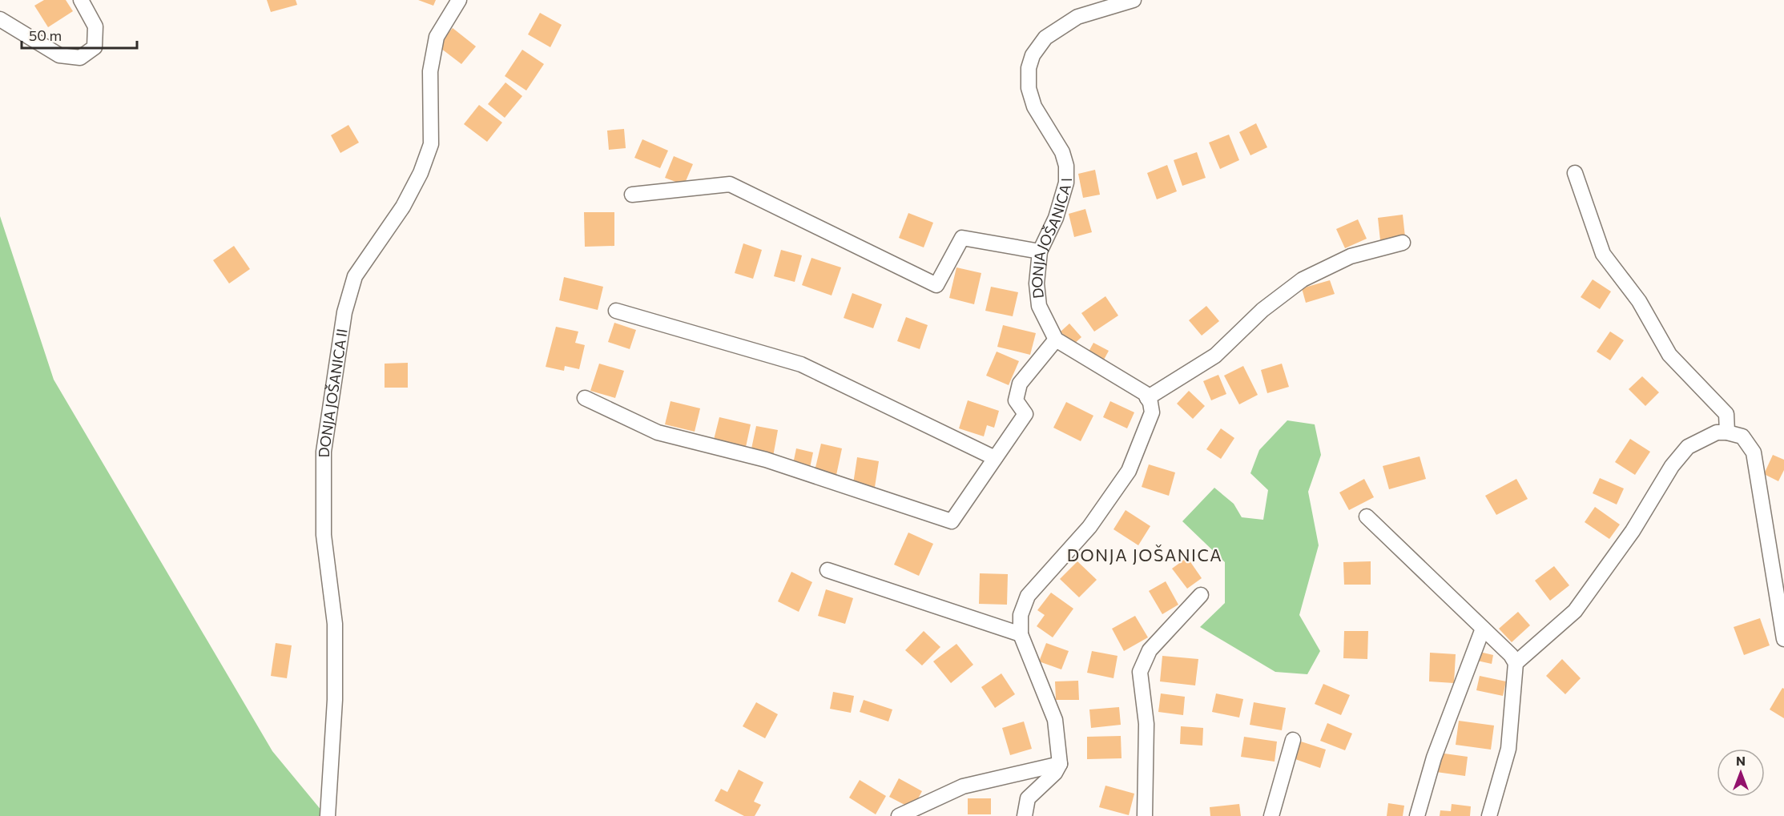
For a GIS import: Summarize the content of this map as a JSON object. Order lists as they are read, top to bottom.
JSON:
{
  "streets": {
    "street": ["DONJA JOŠANICA I", "DONJA JOŠANICA II"]
  },
  "districts": ["DONJA JOŠANICA"],
  "scale_bar": "50 m",
  "north": "top"
}
